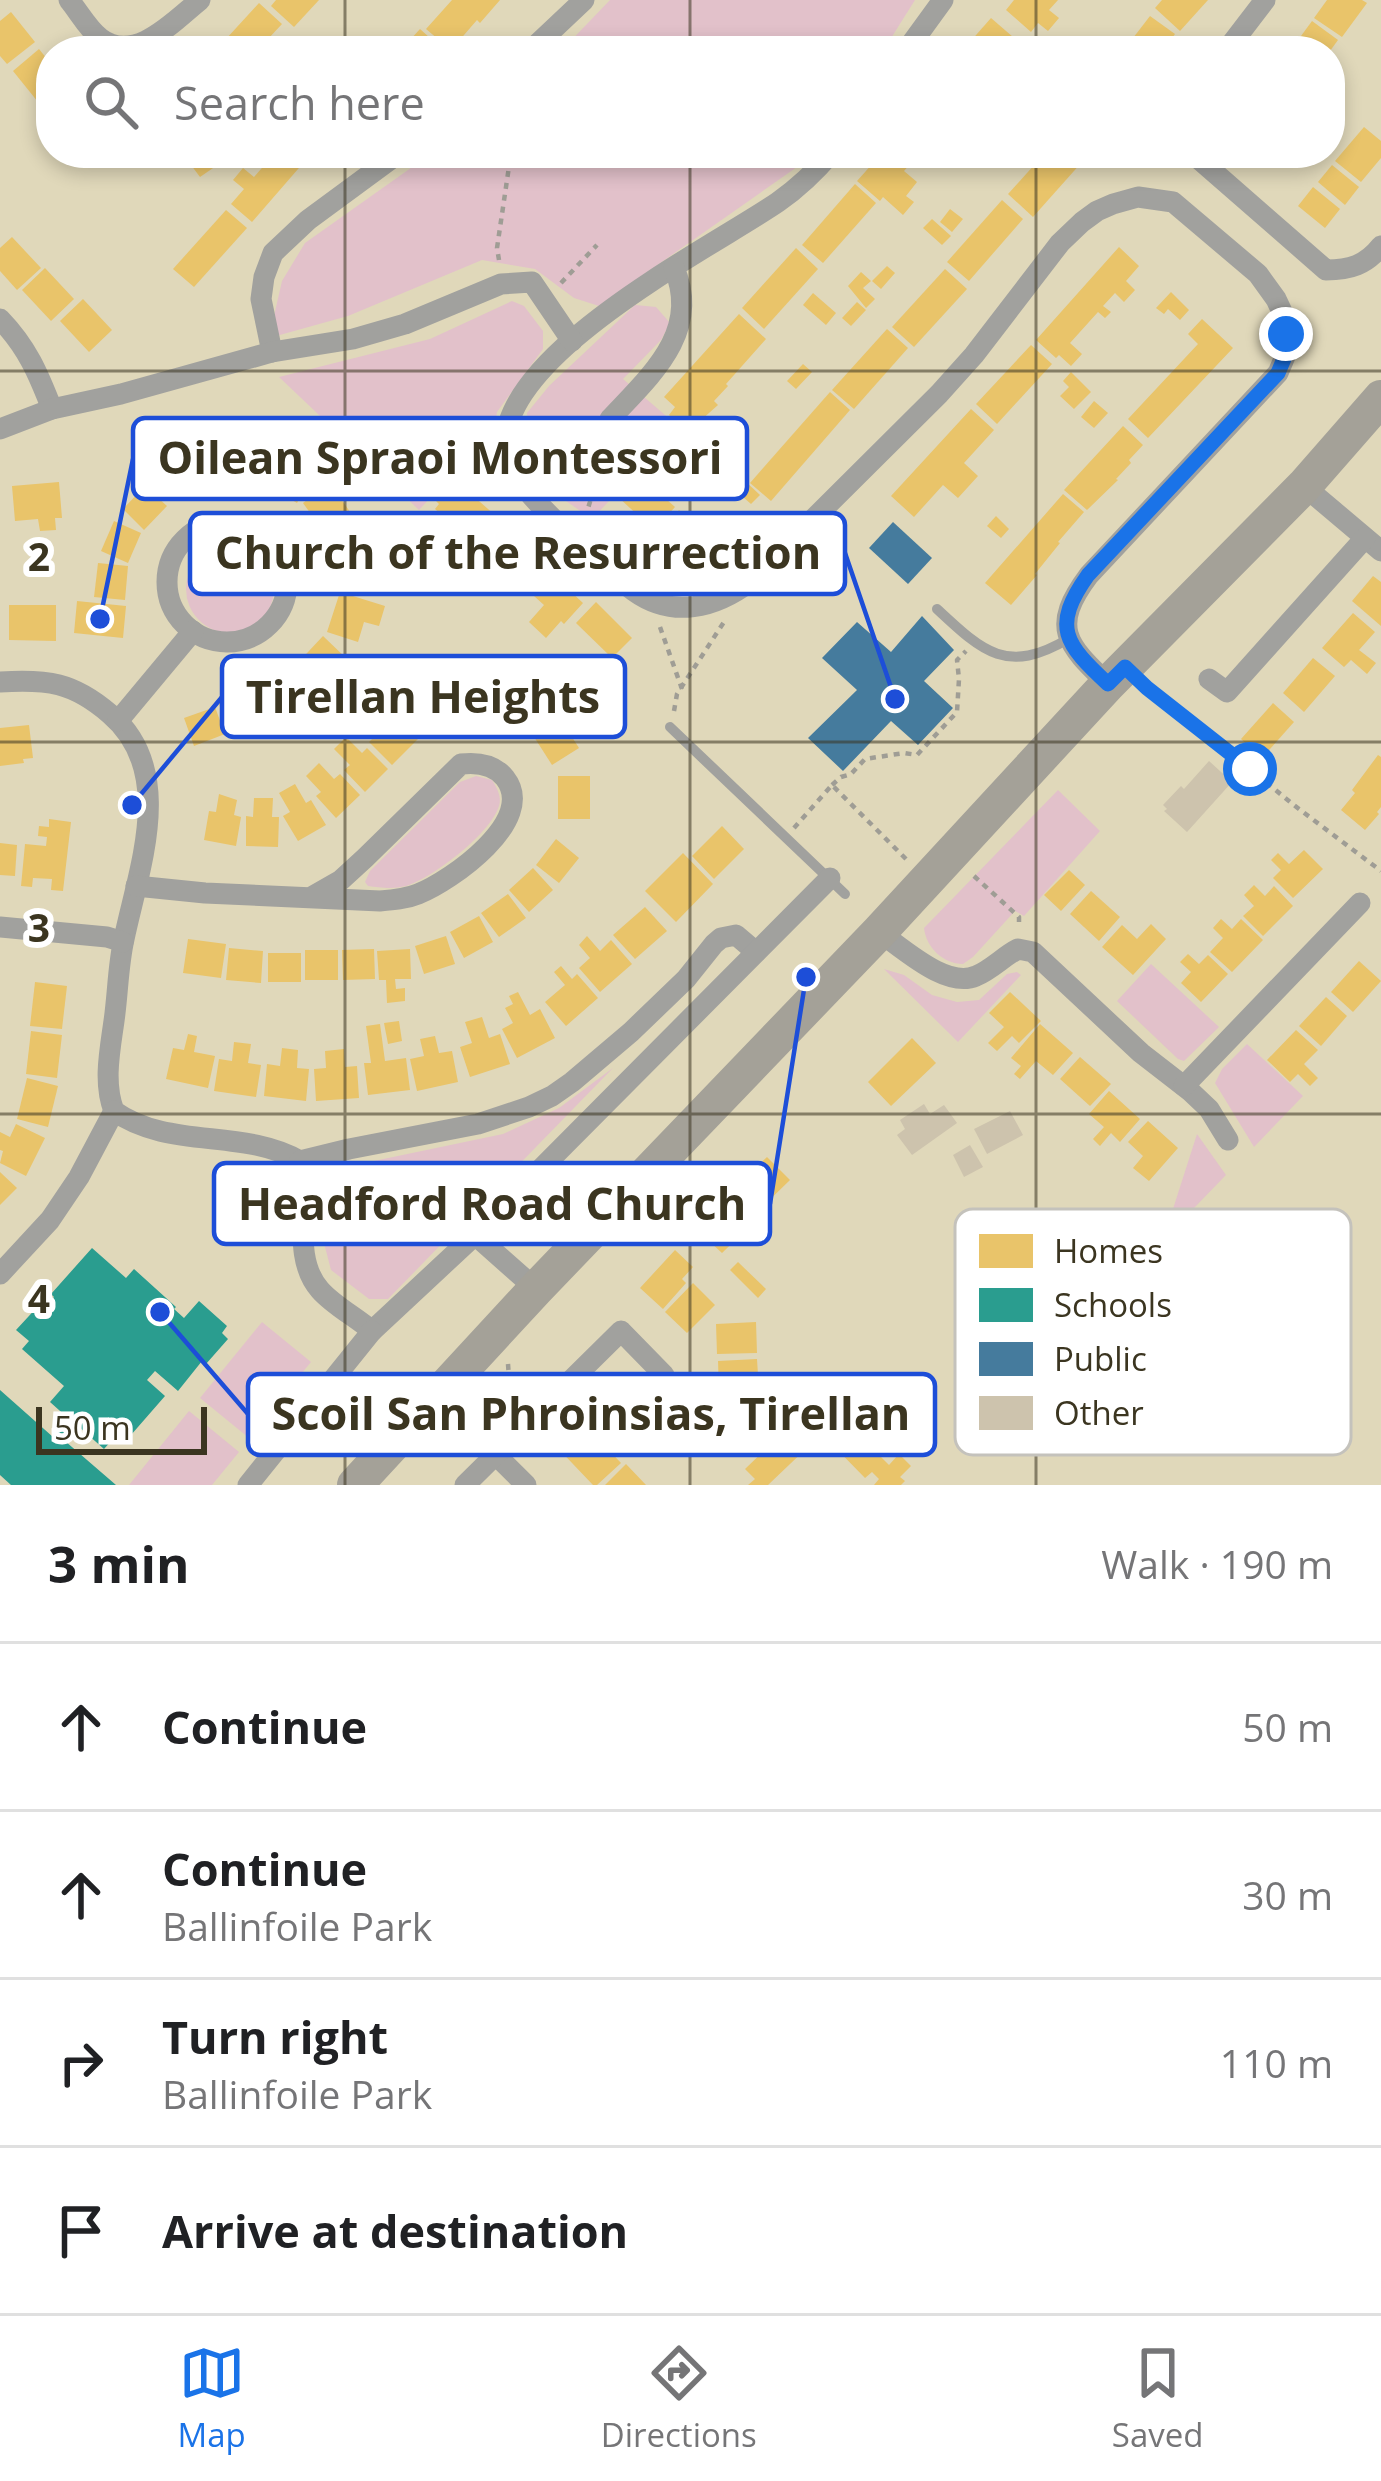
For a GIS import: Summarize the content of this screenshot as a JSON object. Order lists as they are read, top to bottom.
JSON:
{
  "places": [
    "Oilean Spraoi Montessori",
    "Church of the Resurrection",
    "Tirellan Heights",
    "Headford Road Church",
    "Scoil San Phroinsias, Tirellan"
  ],
  "legend": [
    "Homes",
    "Schools",
    "Public",
    "Other"
  ],
  "scale_bar": "50 m",
  "page": {
    "search": "Search here",
    "scale": "50 m",
    "heading": ["3 min", "Walk · 190 m"],
    "list": [
      ["Continue", "50 m"],
      ["Continue", "Ballinfoile Park", "30 m"],
      ["Turn right", "Ballinfoile Park", "110 m"],
      "Arrive at destination"
    ],
    "nav": ["Map", "Directions", "Saved"]
  },
  "grid": {
    "rows": ["2", "3", "4"]
  }
}
